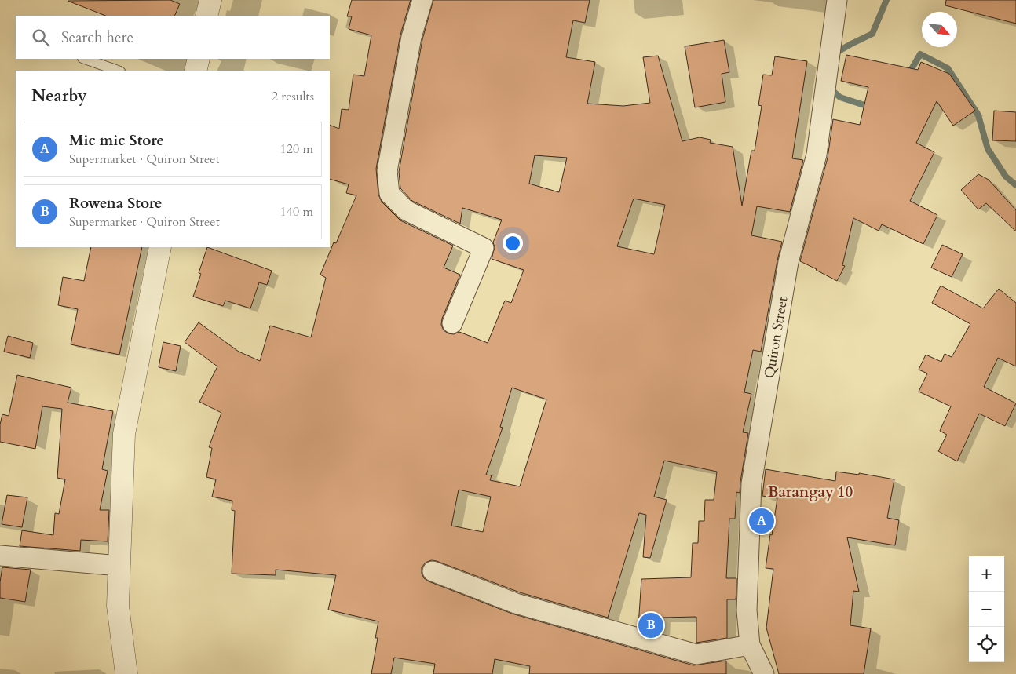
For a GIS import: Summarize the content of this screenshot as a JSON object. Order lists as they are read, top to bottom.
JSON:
{
  "streets": {
    "street": ["Quiron Street"]
  },
  "districts": ["Barangay 10"],
  "north": "bottom right",
  "page": {
    "search": "Search here",
    "heading": ["Nearby", "2 results"],
    "list": [
      {
        "mark": "A",
        "name": "Mic mic Store",
        "note": "Supermarket · Quiron Street",
        "value": "120 m"
      },
      {
        "mark": "B",
        "name": "Rowena Store",
        "note": "Supermarket · Quiron Street",
        "value": "140 m"
      }
    ],
    "pins": ["A", "B"],
    "map_buttons": ["+", "−"]
  }
}
